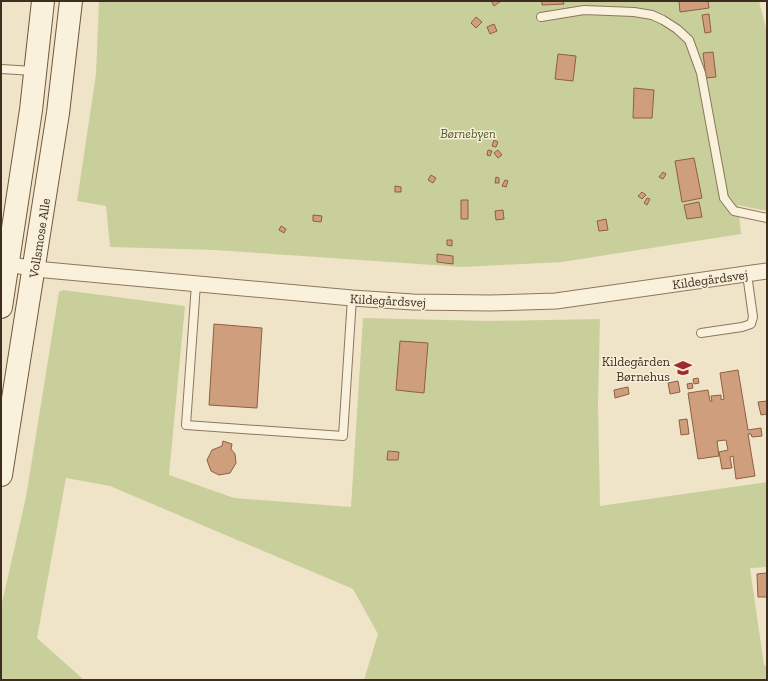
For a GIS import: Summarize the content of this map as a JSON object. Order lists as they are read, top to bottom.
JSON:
{
  "streets": {
    "street": ["Vollsmose Alle", "Kildegårdsvej"]
  },
  "crossings": [
    ["Vollsmose Alle", "Kildegårdsvej"]
  ],
  "parks": ["Børnebyen"],
  "places": {
    "school or university": ["Kildegården Børnehus"]
  }
}
